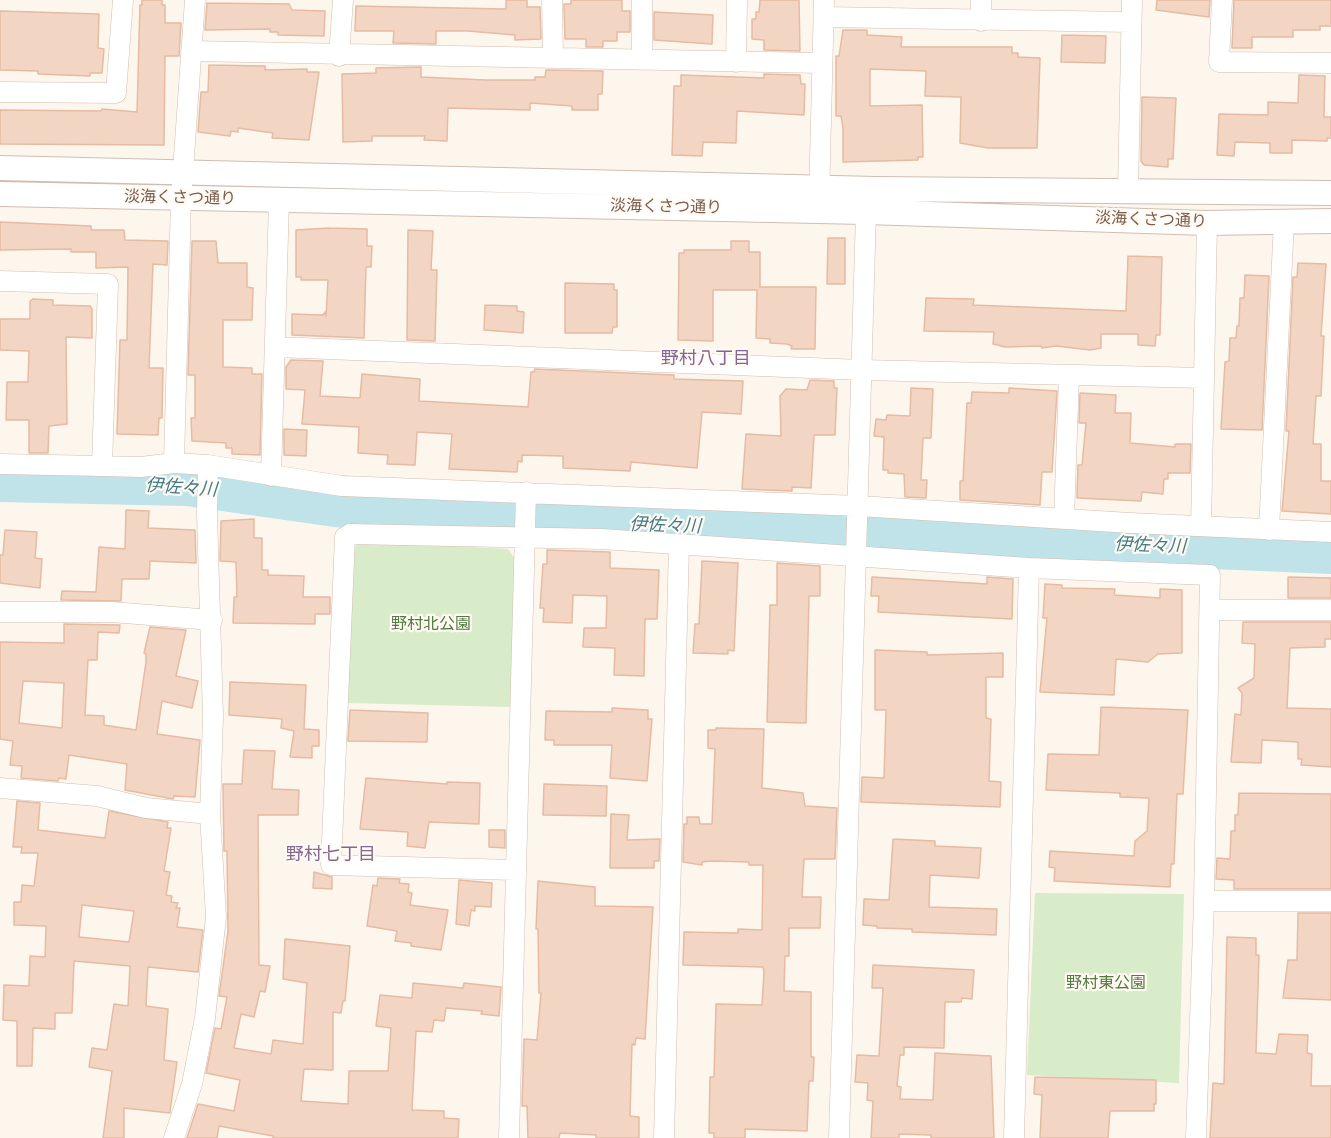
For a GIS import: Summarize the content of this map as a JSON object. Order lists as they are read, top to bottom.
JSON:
{
  "streets": {
    "street": ["淡海くさつ通り"]
  },
  "districts": ["野村八丁目", "野村七丁目"],
  "water": ["伊佐々川"],
  "parks": ["野村北公園", "野村東公園"]
}
